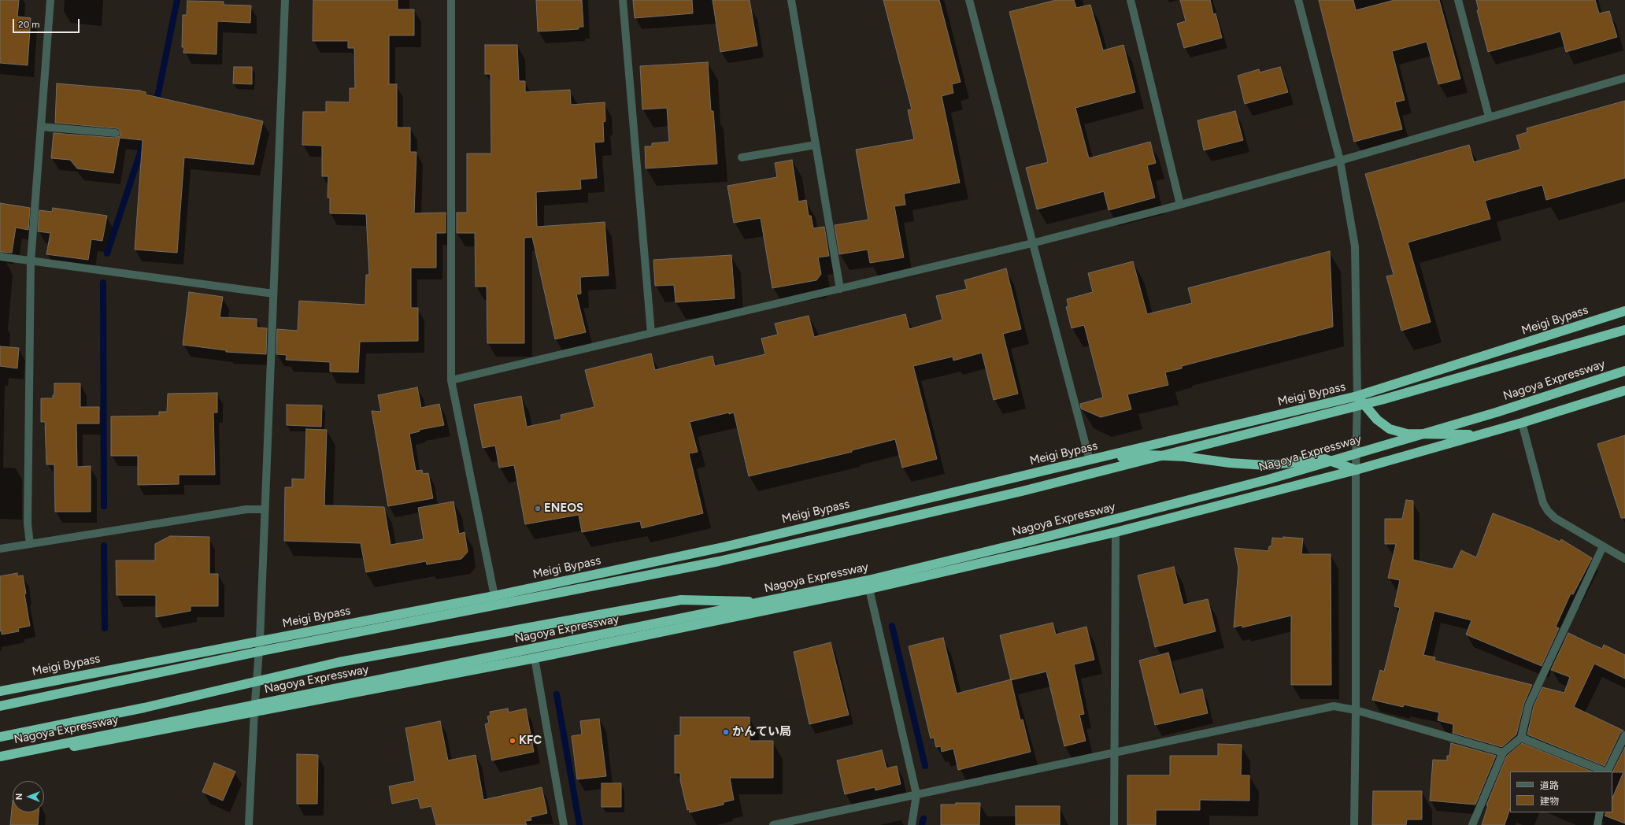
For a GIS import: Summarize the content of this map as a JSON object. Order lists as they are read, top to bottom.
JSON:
{
  "streets": {
    "highway": ["Meigi Bypass", "Nagoya Expressway"]
  },
  "places": ["ENEOS", "かんてい局", "KFC"],
  "legend": ["道路", "建物"],
  "scale_bar": "20 m",
  "north": "left"
}
